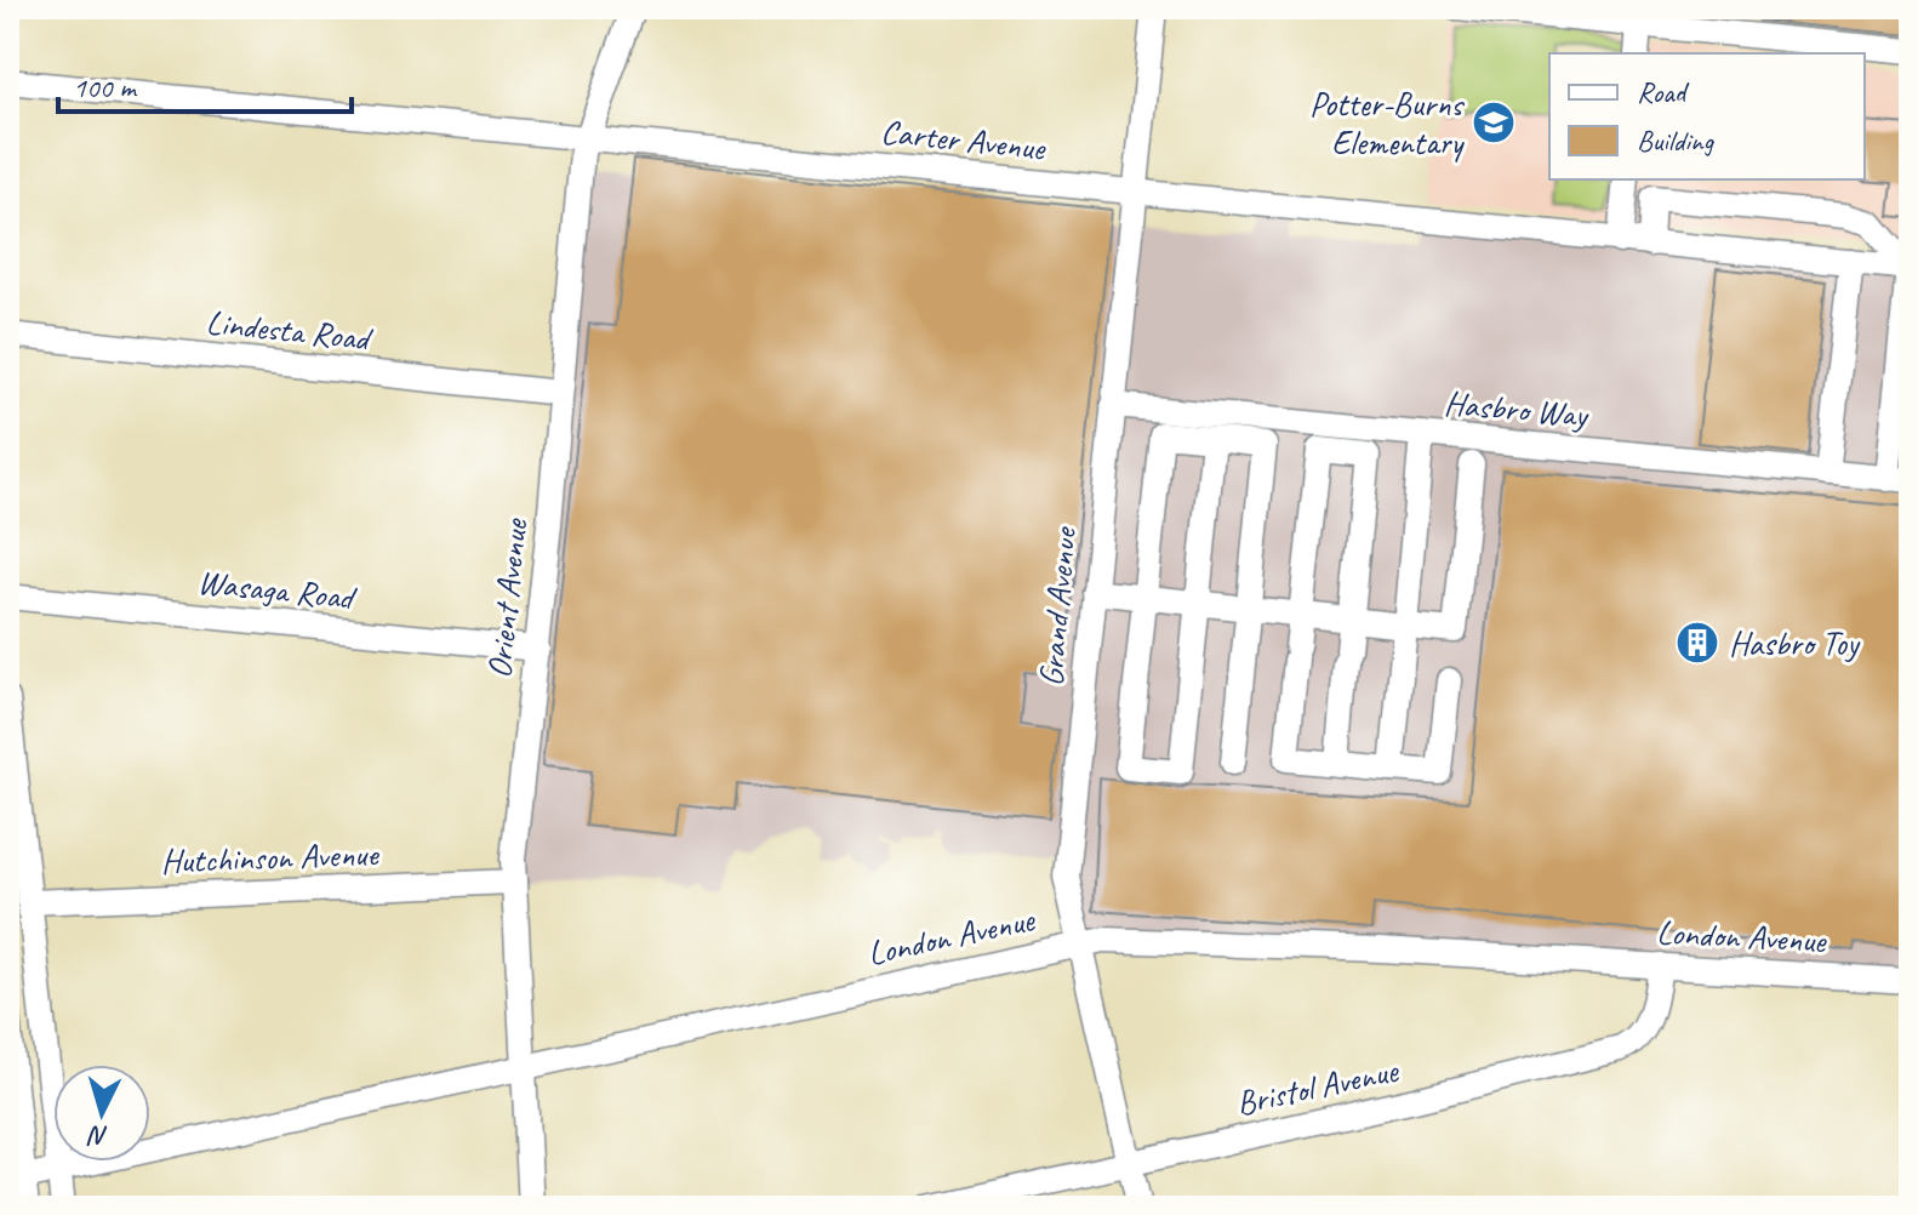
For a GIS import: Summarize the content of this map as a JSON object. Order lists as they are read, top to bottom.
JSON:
{
  "streets": {
    "street": [
      "Carter Avenue",
      "Lindesta Road",
      "Hasbro Way",
      "Wasaga Road",
      "Orient Avenue",
      "Grand Avenue",
      "Hutchinson Avenue",
      "London Avenue",
      "Bristol Avenue"
    ]
  },
  "crossings": [
    ["Carter Avenue", "Orient Avenue"],
    ["Carter Avenue", "Grand Avenue"],
    ["Lindesta Road", "Orient Avenue"],
    ["Hasbro Way", "Grand Avenue"],
    ["Wasaga Road", "Orient Avenue"],
    ["Orient Avenue", "Hutchinson Avenue"],
    ["Orient Avenue", "London Avenue"],
    ["Grand Avenue", "London Avenue"],
    ["Grand Avenue", "Bristol Avenue"],
    ["London Avenue", "Bristol Avenue"]
  ],
  "places": {
    "school or university": ["Potter-Burns Elementary"],
    "building": ["Hasbro Toy"]
  },
  "legend": ["Road", "Building"],
  "scale_bar": "100 m",
  "north": "bottom"
}
